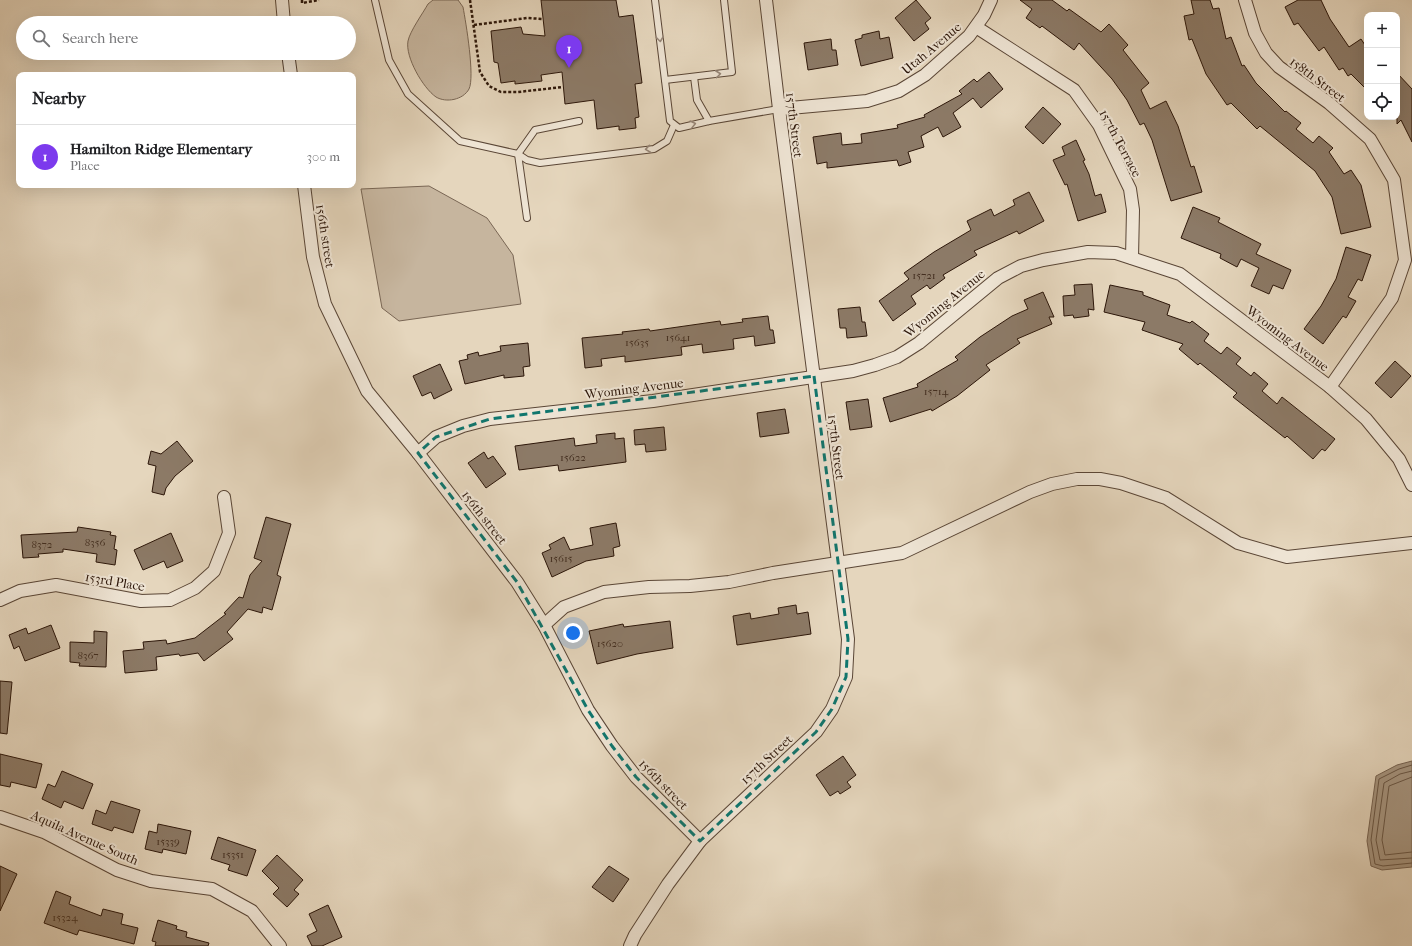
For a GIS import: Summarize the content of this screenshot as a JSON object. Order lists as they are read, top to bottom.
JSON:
{
  "streets": {
    "street": [
      "Utah Avenue",
      "158th Street",
      "157th Street",
      "157th Terrace",
      "156th street",
      "Wyoming Avenue",
      "153rd Place",
      "Aquila Avenue South"
    ]
  },
  "crossings": [
    ["Utah Avenue", "157th Street"],
    ["Utah Avenue", "157th Terrace"],
    ["158th Street", "Wyoming Avenue"],
    ["157th Street", "156th street"],
    ["157th Street", "Wyoming Avenue"],
    ["157th Terrace", "Wyoming Avenue"],
    ["156th street", "Wyoming Avenue"]
  ],
  "house_numbers": [
    "15721",
    "15641",
    "15635",
    "15714",
    "15622",
    "8356",
    "8372",
    "15615",
    "15620",
    "8367",
    "15339",
    "15351",
    "15324"
  ],
  "page": {
    "map_buttons": ["+", "−"],
    "search": "Search here",
    "pins": "1",
    "heading": "Nearby",
    "list": [
      {
        "mark": "1",
        "name": "Hamilton Ridge Elementary",
        "note": "Place",
        "value": "300 m"
      }
    ]
  }
}
